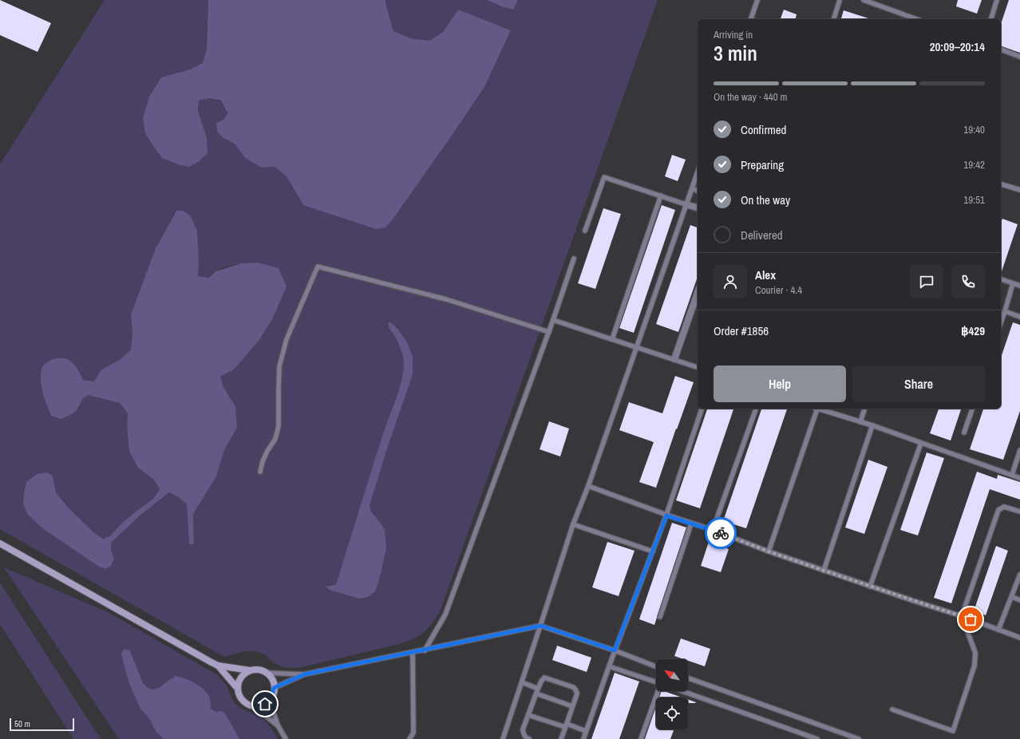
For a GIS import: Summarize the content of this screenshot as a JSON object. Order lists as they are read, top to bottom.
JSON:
{
  "scale_bar": "50 m",
  "north": "top left",
  "page": {
    "heading": ["3 min", "Arriving in", "20:09–20:14"],
    "panel": [
      "Alex",
      "Courier · 4.4",
      "Order #1856",
      "฿429"
    ],
    "bar": "On the way · 440 m",
    "list": [
      ["Confirmed", "19:40"],
      ["Preparing", "19:42"],
      ["On the way", "19:51"],
      "Delivered"
    ],
    "buttons": ["Help", "Share"],
    "scale": "50 m"
  }
}
